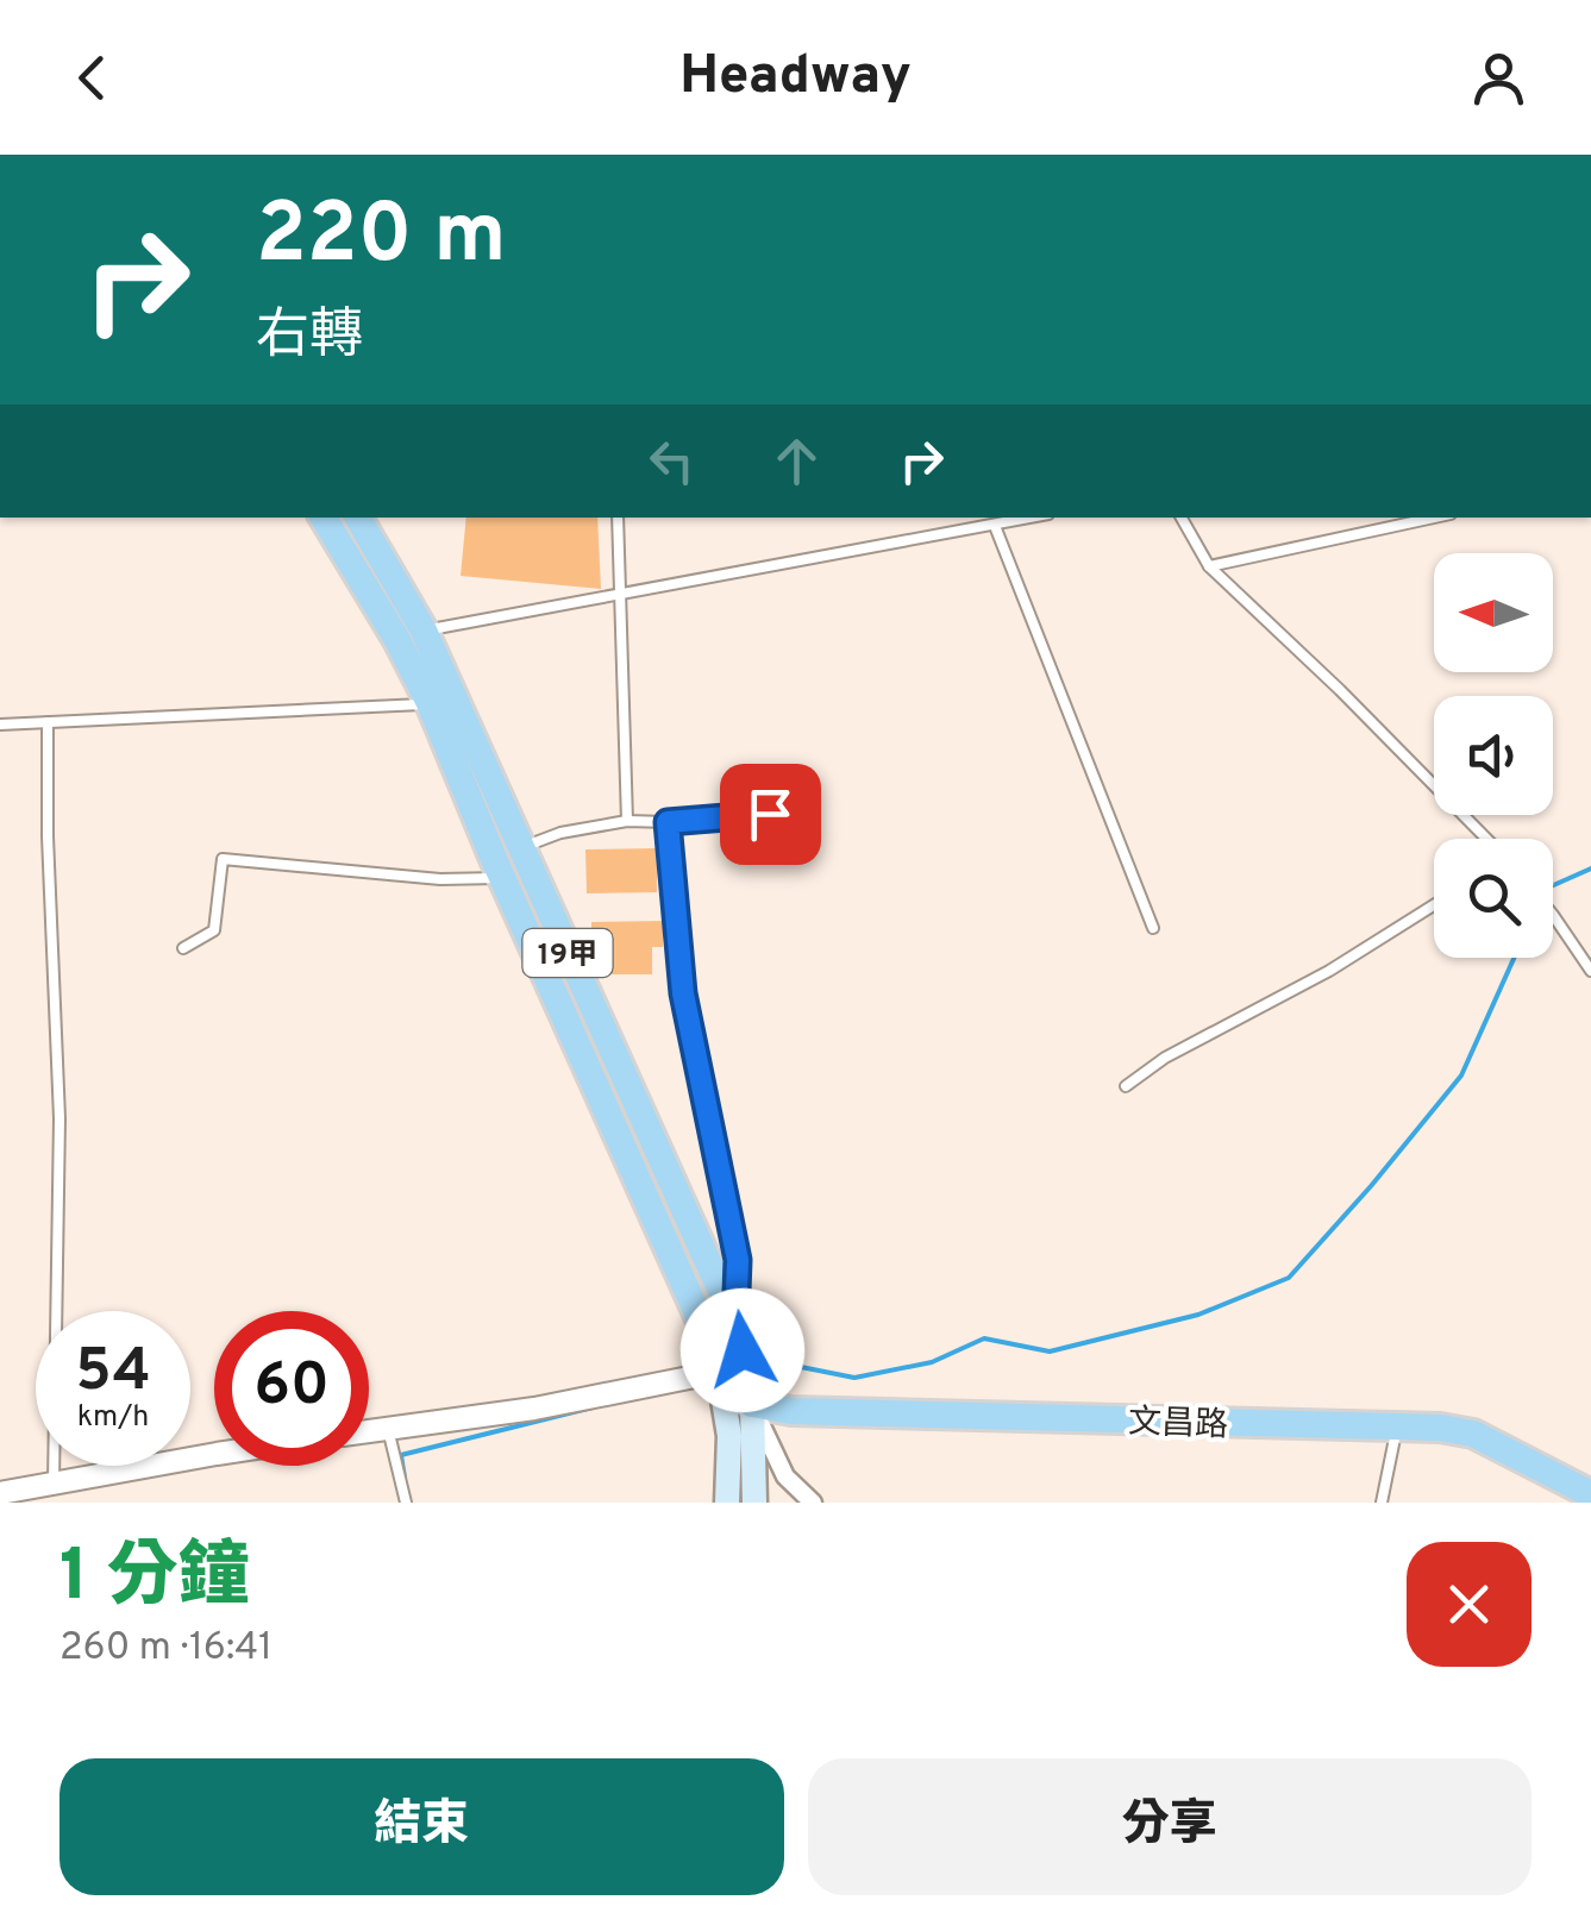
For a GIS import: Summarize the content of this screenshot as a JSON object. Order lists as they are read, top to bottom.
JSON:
{
  "streets": {
    "main road": ["19甲", "文昌路"]
  },
  "crossings": [
    ["19甲", "文昌路"]
  ],
  "north": "left",
  "page": {
    "header": "Headway",
    "turn": ["220 m", "右轉"],
    "speed": "54 km/h",
    "limit": "60",
    "heading": ["1 分鐘", "260 m · 16:41"],
    "buttons": ["結束", "分享"]
  }
}
